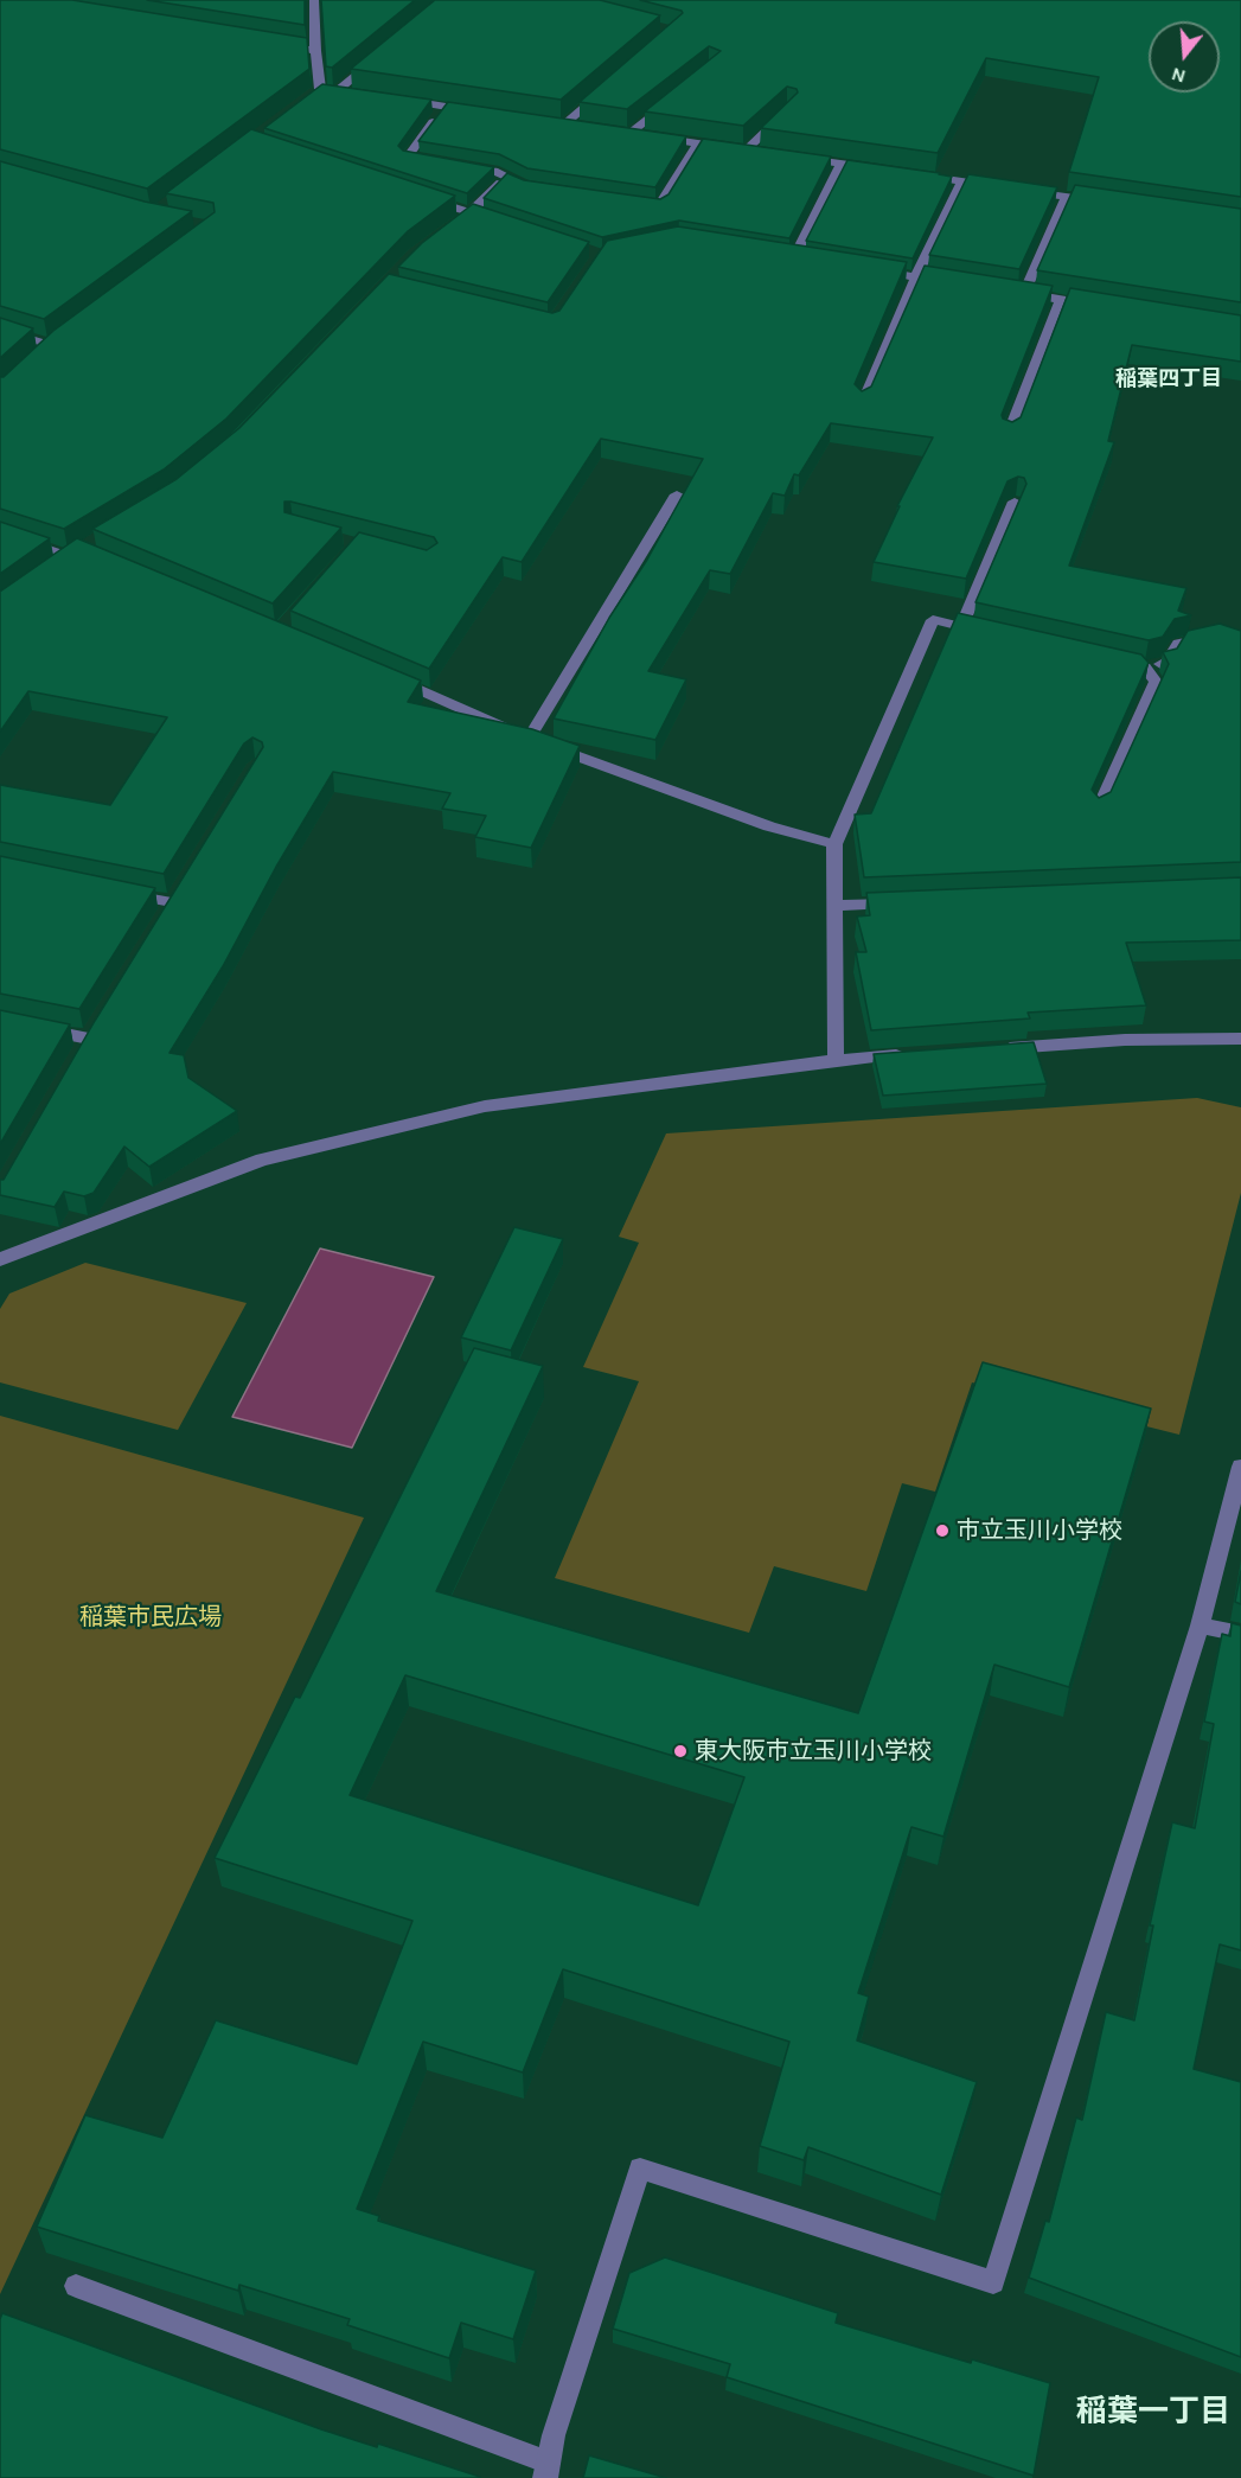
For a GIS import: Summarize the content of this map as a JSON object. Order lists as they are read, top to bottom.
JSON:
{
  "districts": ["稲葉四丁目", "稲葉一丁目"],
  "parks": ["稲葉市民広場"],
  "places": ["市立玉川小学校", "東大阪市立玉川小学校"],
  "north": "bottom"
}
